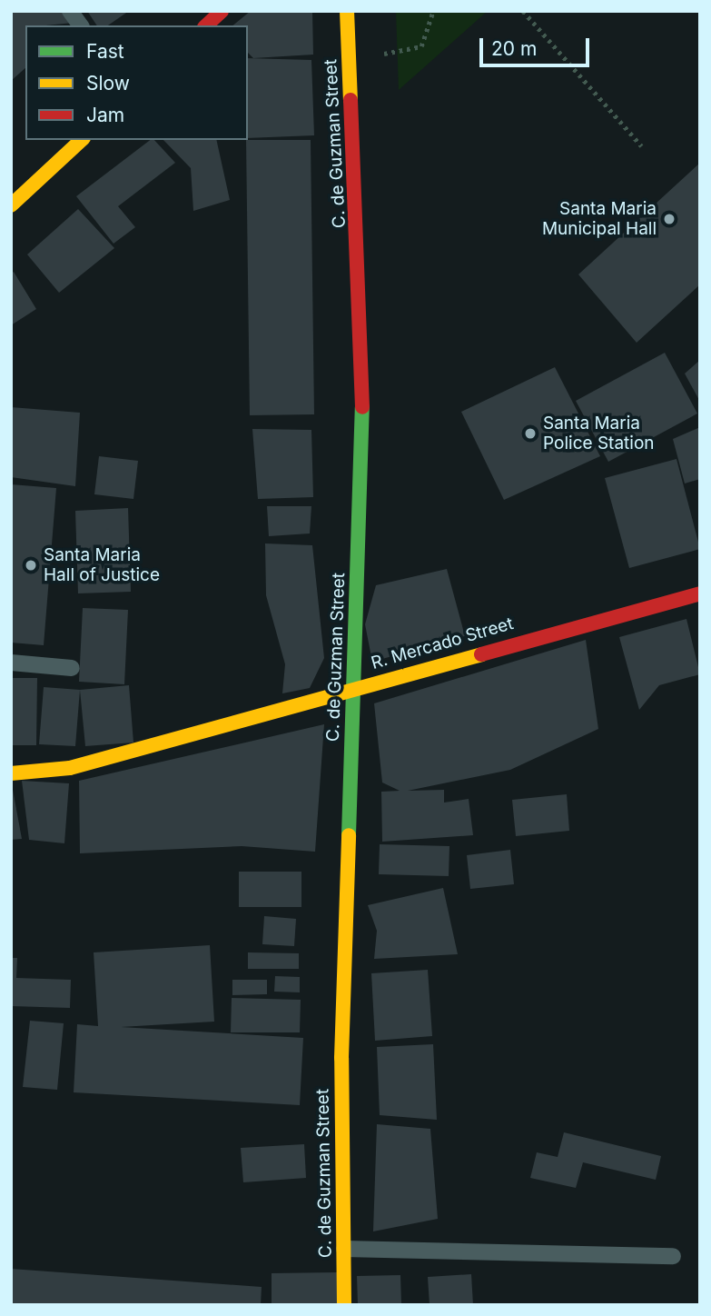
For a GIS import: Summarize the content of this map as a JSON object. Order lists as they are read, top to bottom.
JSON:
{
  "streets": {
    "main road": ["C. de Guzman Street", "R. Mercado Street"]
  },
  "crossings": [
    ["C. de Guzman Street", "R. Mercado Street"]
  ],
  "places": ["Santa Maria Municipal Hall", "Santa Maria Police Station", "Santa Maria Hall of Justice"],
  "legend": ["Fast", "Slow", "Jam"],
  "scale_bar": "20 m"
}
